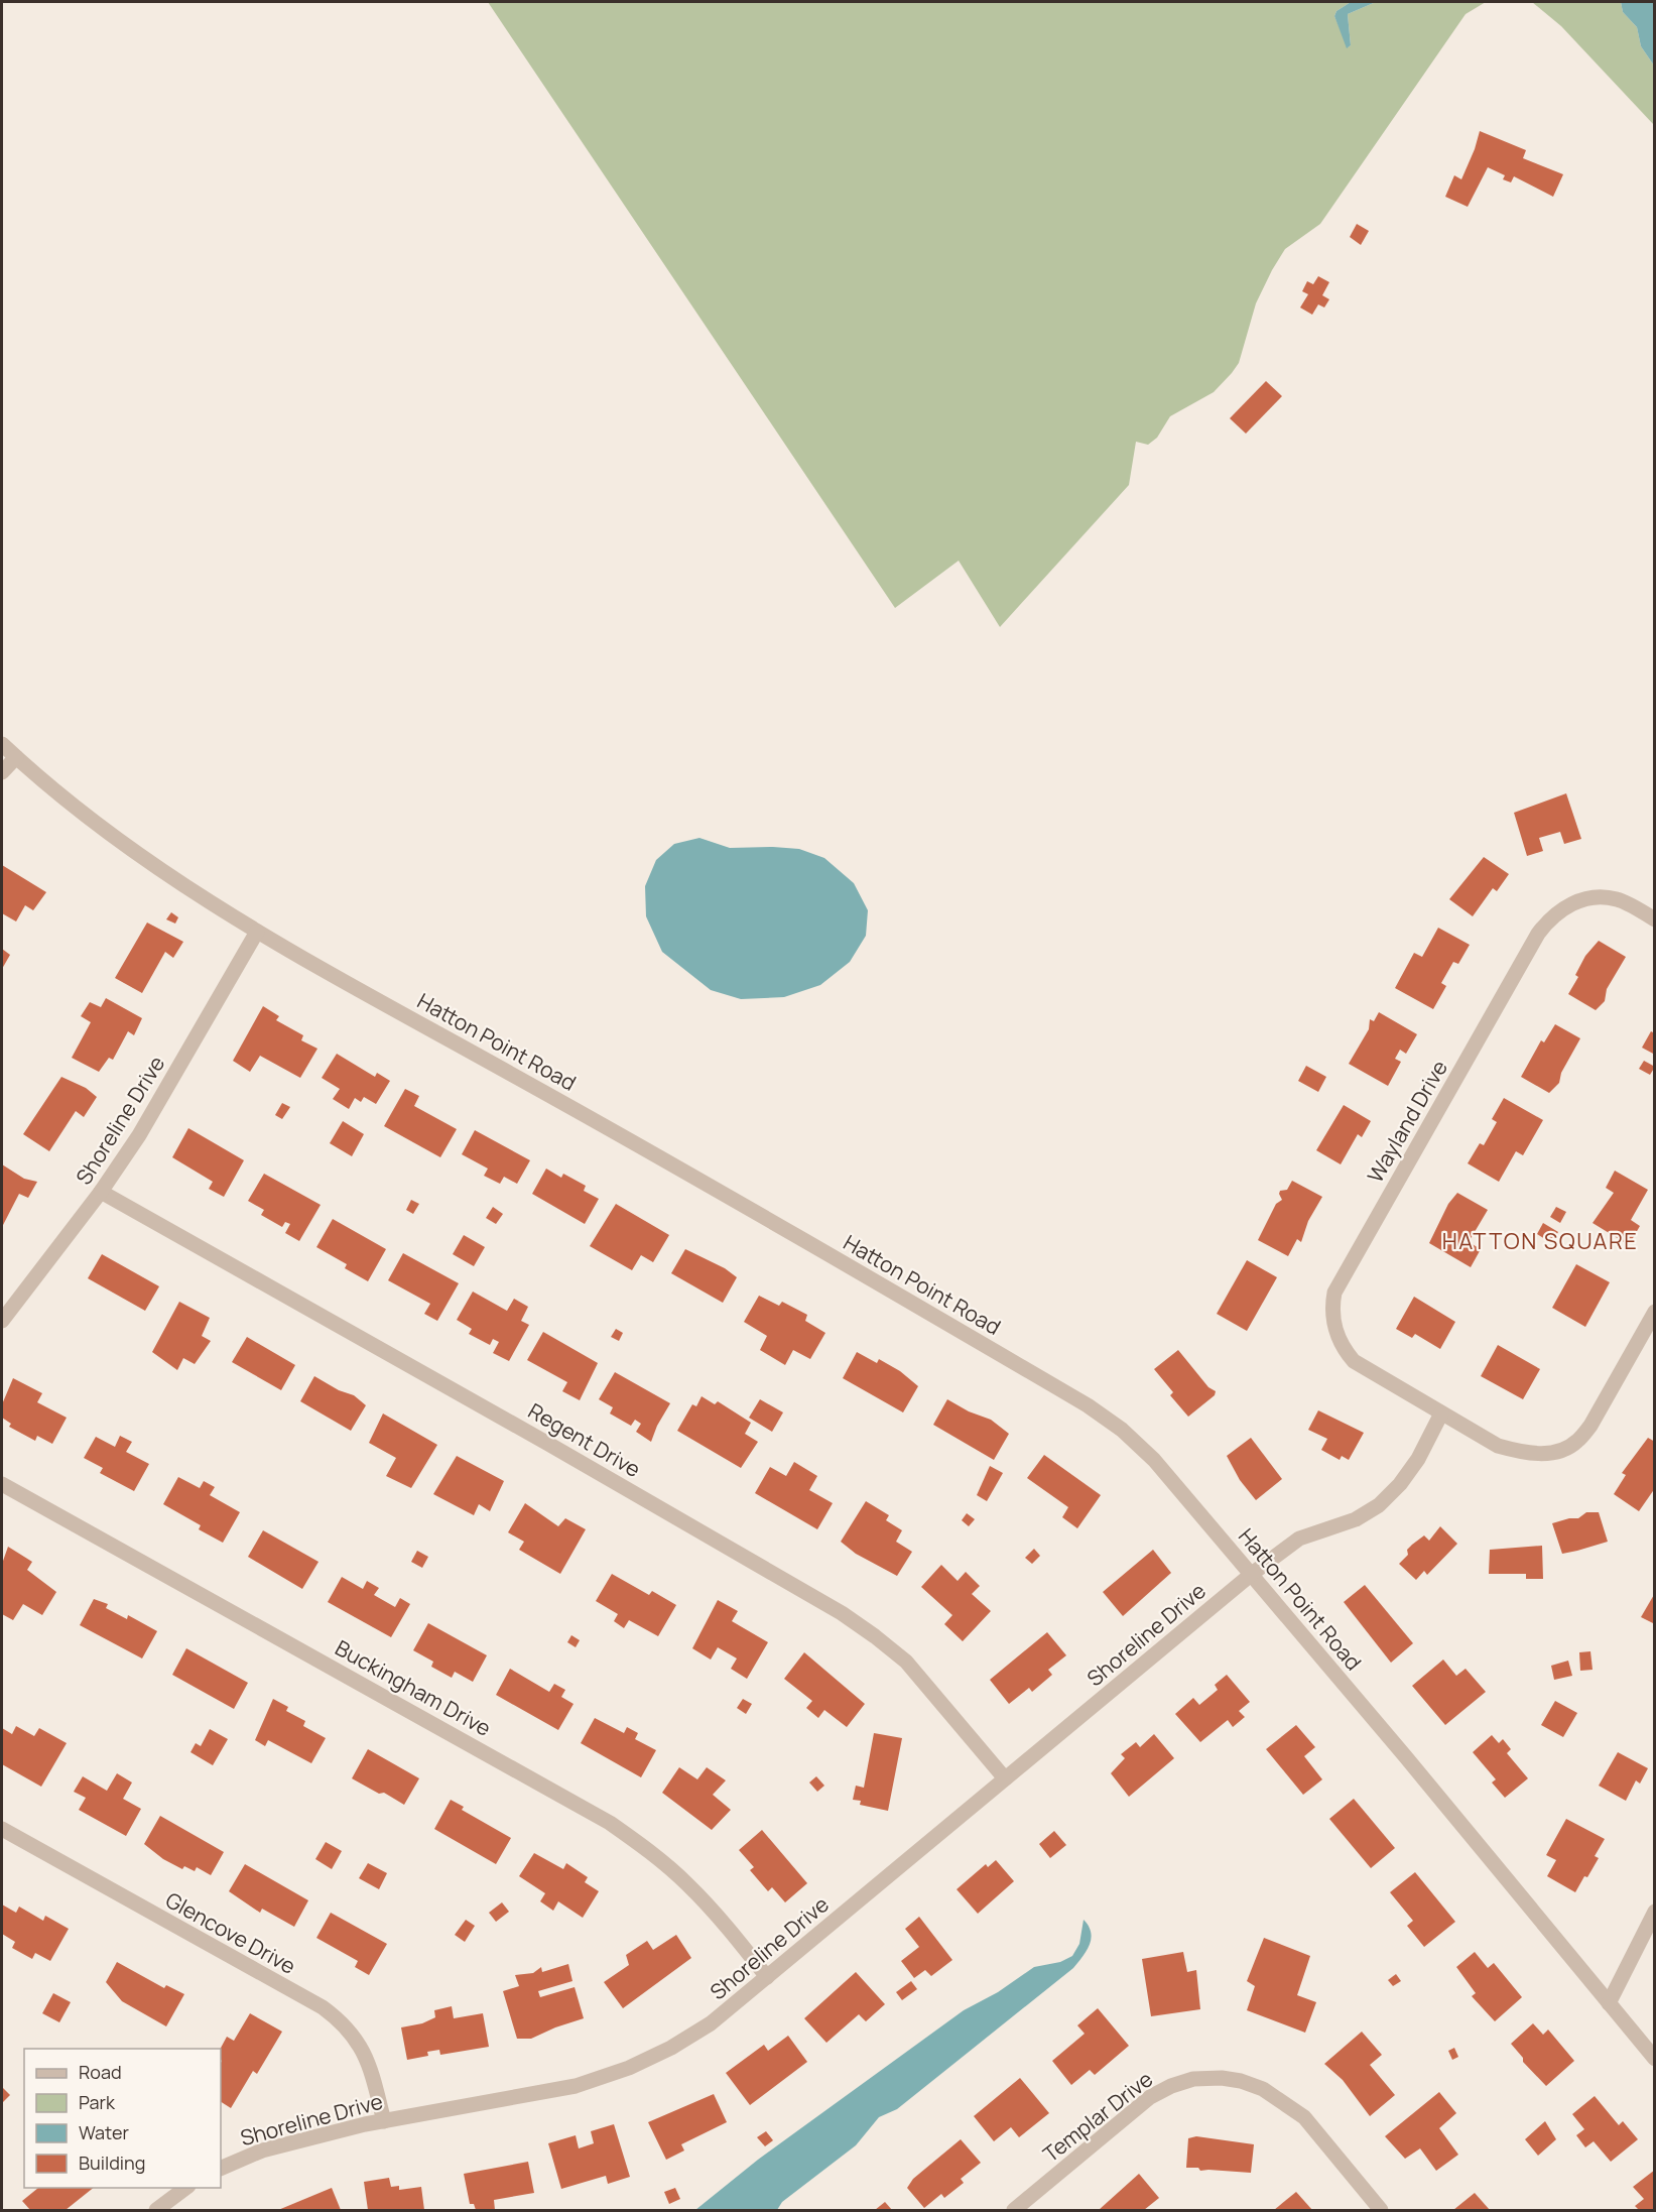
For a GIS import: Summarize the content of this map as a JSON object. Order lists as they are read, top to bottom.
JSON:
{
  "streets": {
    "street": [
      "Hatton Point Road",
      "Shoreline Drive",
      "Wayland Drive",
      "Regent Drive",
      "Buckingham Drive",
      "Glencove Drive",
      "Templar Drive"
    ]
  },
  "crossings": [
    ["Hatton Point Road", "Shoreline Drive"],
    ["Shoreline Drive", "Regent Drive"],
    ["Shoreline Drive", "Buckingham Drive"],
    ["Shoreline Drive", "Glencove Drive"]
  ],
  "districts": ["HATTON SQUARE"],
  "legend": [
    "Road",
    "Park",
    "Water",
    "Building"
  ]
}
